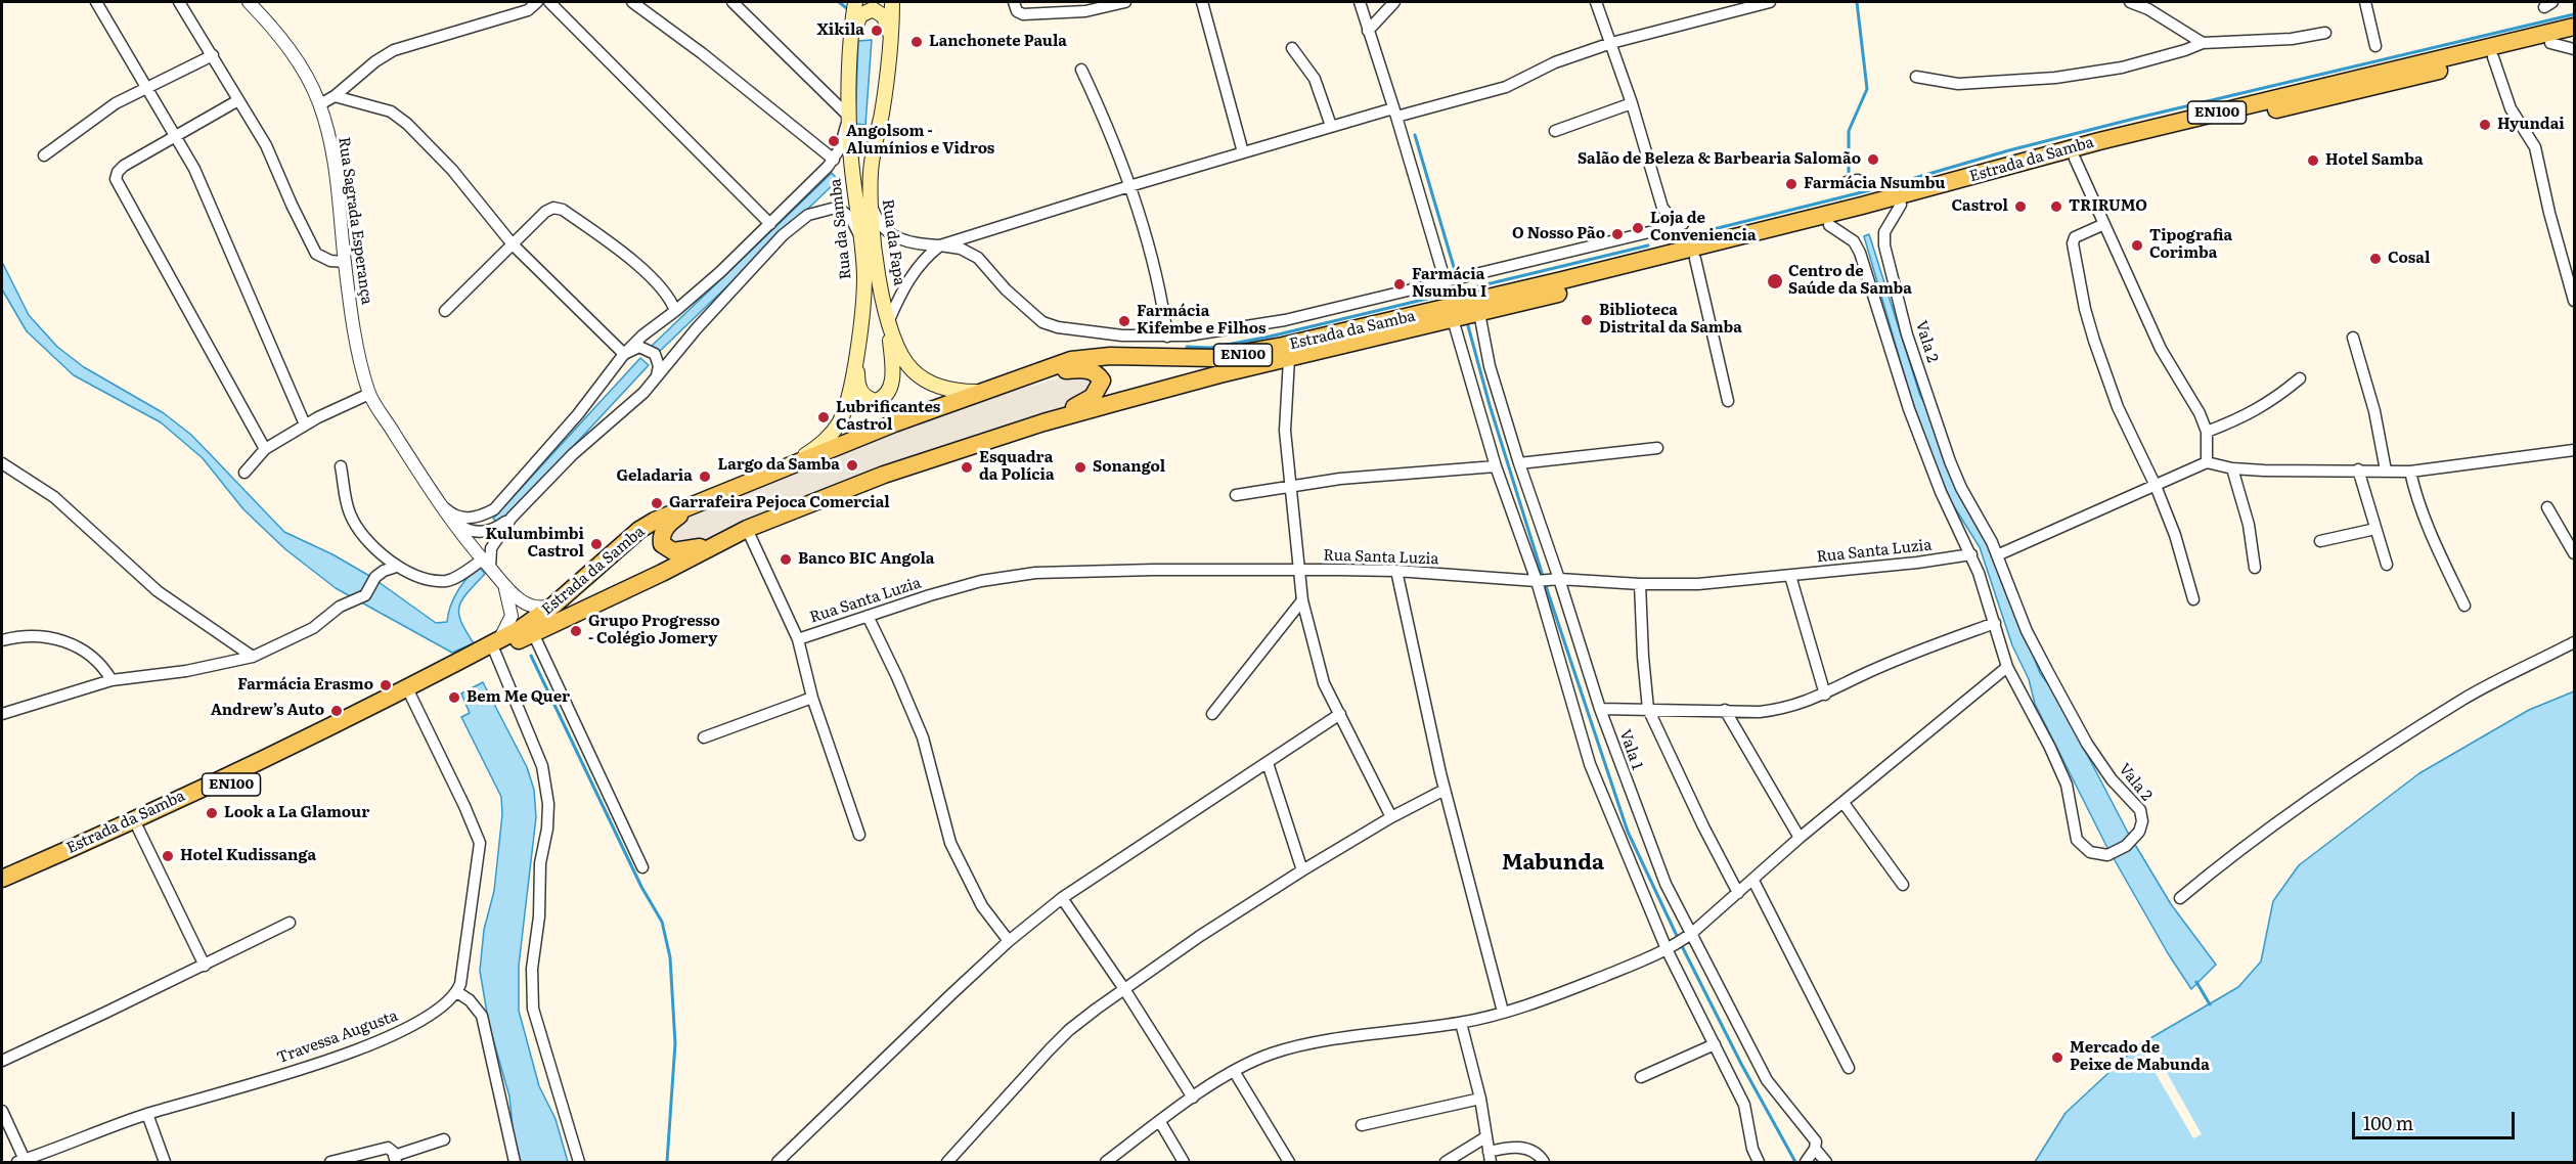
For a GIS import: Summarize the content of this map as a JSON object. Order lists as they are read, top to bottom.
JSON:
{
  "streets": {
    "main road": [
      "EN100",
      "Estrada da Samba",
      "Rua da Samba",
      "Rua da Fapa"
    ],
    "street": [
      "Rua Sagrada Esperança",
      "Vala 2",
      "Rua Santa Luzia",
      "Vala 1",
      "Travessa Augusta"
    ]
  },
  "crossings": [
    ["Estrada da Samba", "Rua Sagrada Esperança"],
    ["Estrada da Samba", "Rua da Samba"],
    ["Estrada da Samba", "Rua da Fapa"],
    ["Estrada da Samba", "Vala 2"],
    ["Estrada da Samba", "Vala 1"],
    ["Vala 2", "Rua Santa Luzia"],
    ["Rua Santa Luzia", "Vala 1"]
  ],
  "districts": ["Mabunda"],
  "places": [
    "Xikila",
    "Lanchonete Paula",
    "Hyundai",
    "Angolsom - Alumínios e Vidros",
    "Salão de Beleza & Barbearia Salomão",
    "Hotel Samba",
    "Farmácia Nsumbu",
    "Castrol",
    "TRIRUMO",
    "Loja de Conveniencia",
    "O Nosso Pão",
    "Tipografia Corimba",
    "Cosal",
    "Centro de Saúde da Samba",
    "Farmácia Nsumbu I",
    "Biblioteca Distrital da Samba",
    "Farmácia Kifembe e Filhos",
    "Lubrificantes Castrol",
    "Largo da Samba",
    "Esquadra da Polícia",
    "Sonangol",
    "Geladaria",
    "Garrafeira Pejoca Comercial",
    "Kulumbimbi Castrol",
    "Banco BIC Angola",
    "Grupo Progresso - Colégio Jomery",
    "Farmácia Erasmo",
    "Bem Me Quer",
    "Andrew’s Auto",
    "Look a La Glamour",
    "Hotel Kudissanga",
    "Mercado de Peixe de Mabunda"
  ],
  "scale_bar": "100 m"
}
